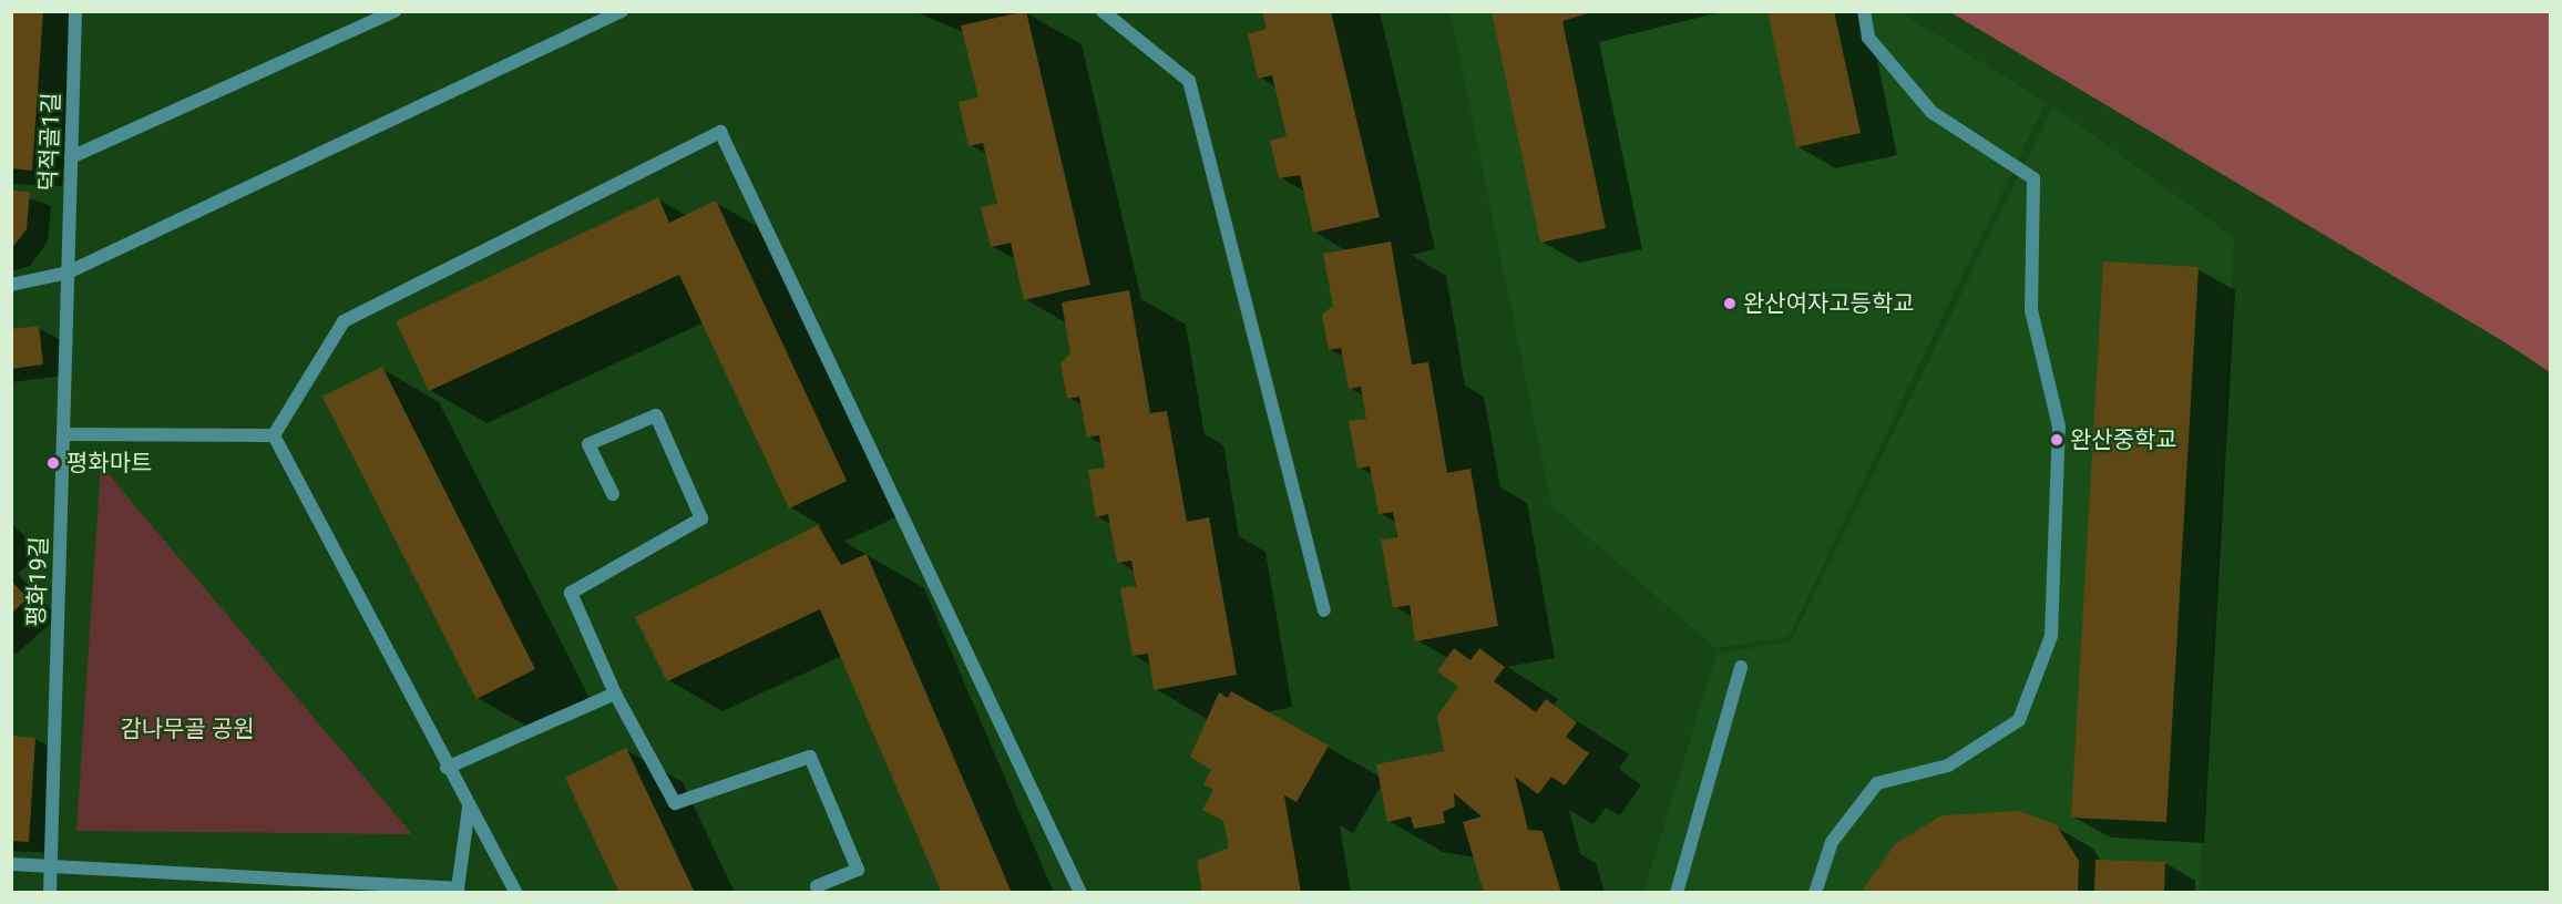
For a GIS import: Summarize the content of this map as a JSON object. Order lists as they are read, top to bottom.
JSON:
{
  "streets": {
    "street": ["덕적골1길", "평화19길"]
  },
  "crossings": [
    ["덕적골1길", "평화19길"]
  ],
  "parks": ["감나무골 공원"],
  "places": ["완산여자고등학교", "완산중학교", "평화마트"]
}
